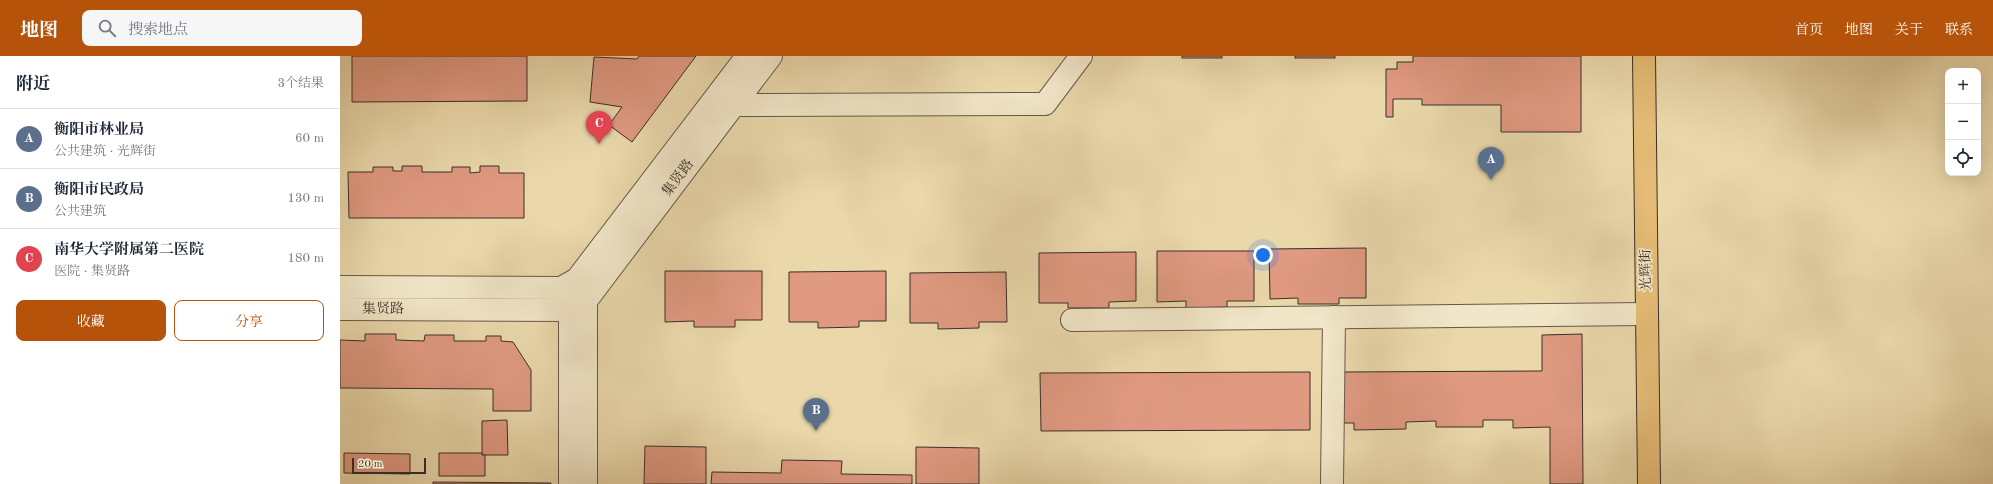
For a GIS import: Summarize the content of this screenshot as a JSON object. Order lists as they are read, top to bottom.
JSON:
{
  "streets": {
    "main road": ["光辉街"],
    "street": ["集贤路"]
  },
  "scale_bar": "20 m",
  "page": {
    "header": "地图",
    "search": "搜索地点",
    "nav": [
      "首页",
      "地图",
      "关于",
      "联系"
    ],
    "heading": ["附近", "3个结果"],
    "map_buttons": ["+", "−"],
    "list": [
      {
        "mark": "A",
        "name": "衡阳市林业局",
        "note": "公共建筑 · 光辉街",
        "value": "60 m"
      },
      {
        "mark": "B",
        "name": "衡阳市民政局",
        "note": "公共建筑",
        "value": "130 m"
      },
      {
        "mark": "C",
        "name": "南华大学附属第二医院",
        "note": "医院 · 集贤路",
        "value": "180 m"
      }
    ],
    "pins": ["C", "A", "B"],
    "buttons": ["收藏", "分享"],
    "scale": "20 m"
  }
}
